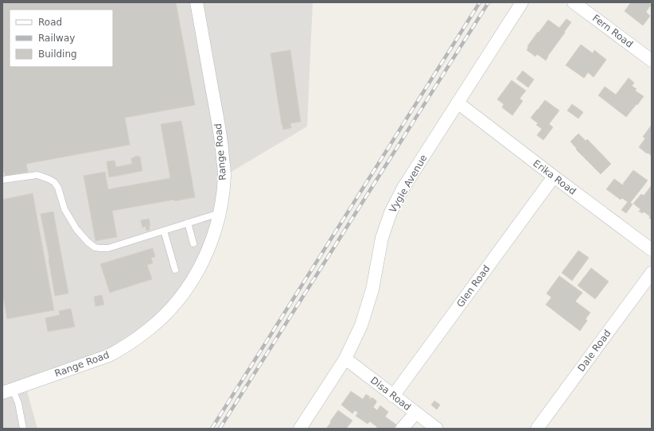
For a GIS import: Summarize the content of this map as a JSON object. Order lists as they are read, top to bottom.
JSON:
{
  "streets": {
    "street": [
      "Fern Road",
      "Range Road",
      "Erika Road",
      "Vygie Avenue",
      "Glen Road",
      "Dale Road",
      "Disa Road"
    ]
  },
  "crossings": [
    ["Erika Road", "Vygie Avenue"],
    ["Erika Road", "Glen Road"],
    ["Vygie Avenue", "Disa Road"],
    ["Glen Road", "Disa Road"]
  ],
  "legend": ["Road", "Railway", "Building"]
}
